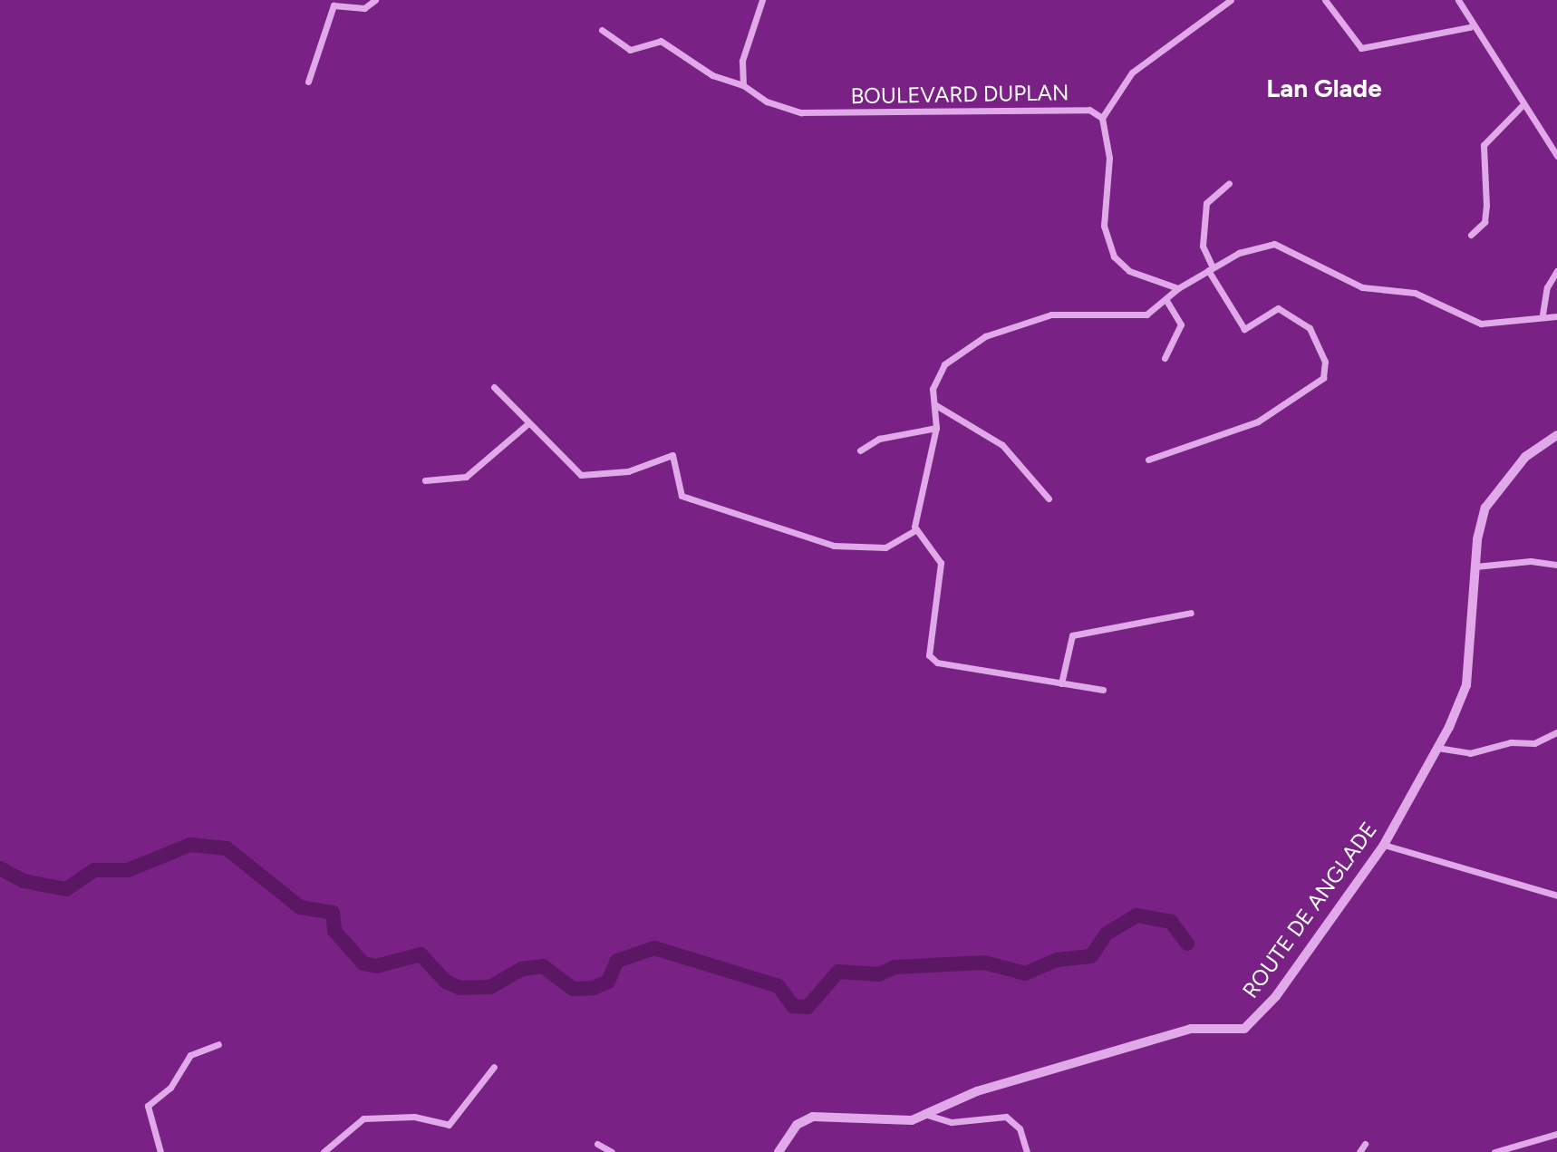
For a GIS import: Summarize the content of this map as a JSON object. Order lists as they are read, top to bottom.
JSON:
{
  "streets": {
    "street": ["BOULEVARD DUPLAN", "ROUTE DE ANGLADE"]
  },
  "districts": ["Lan Glade"]
}
